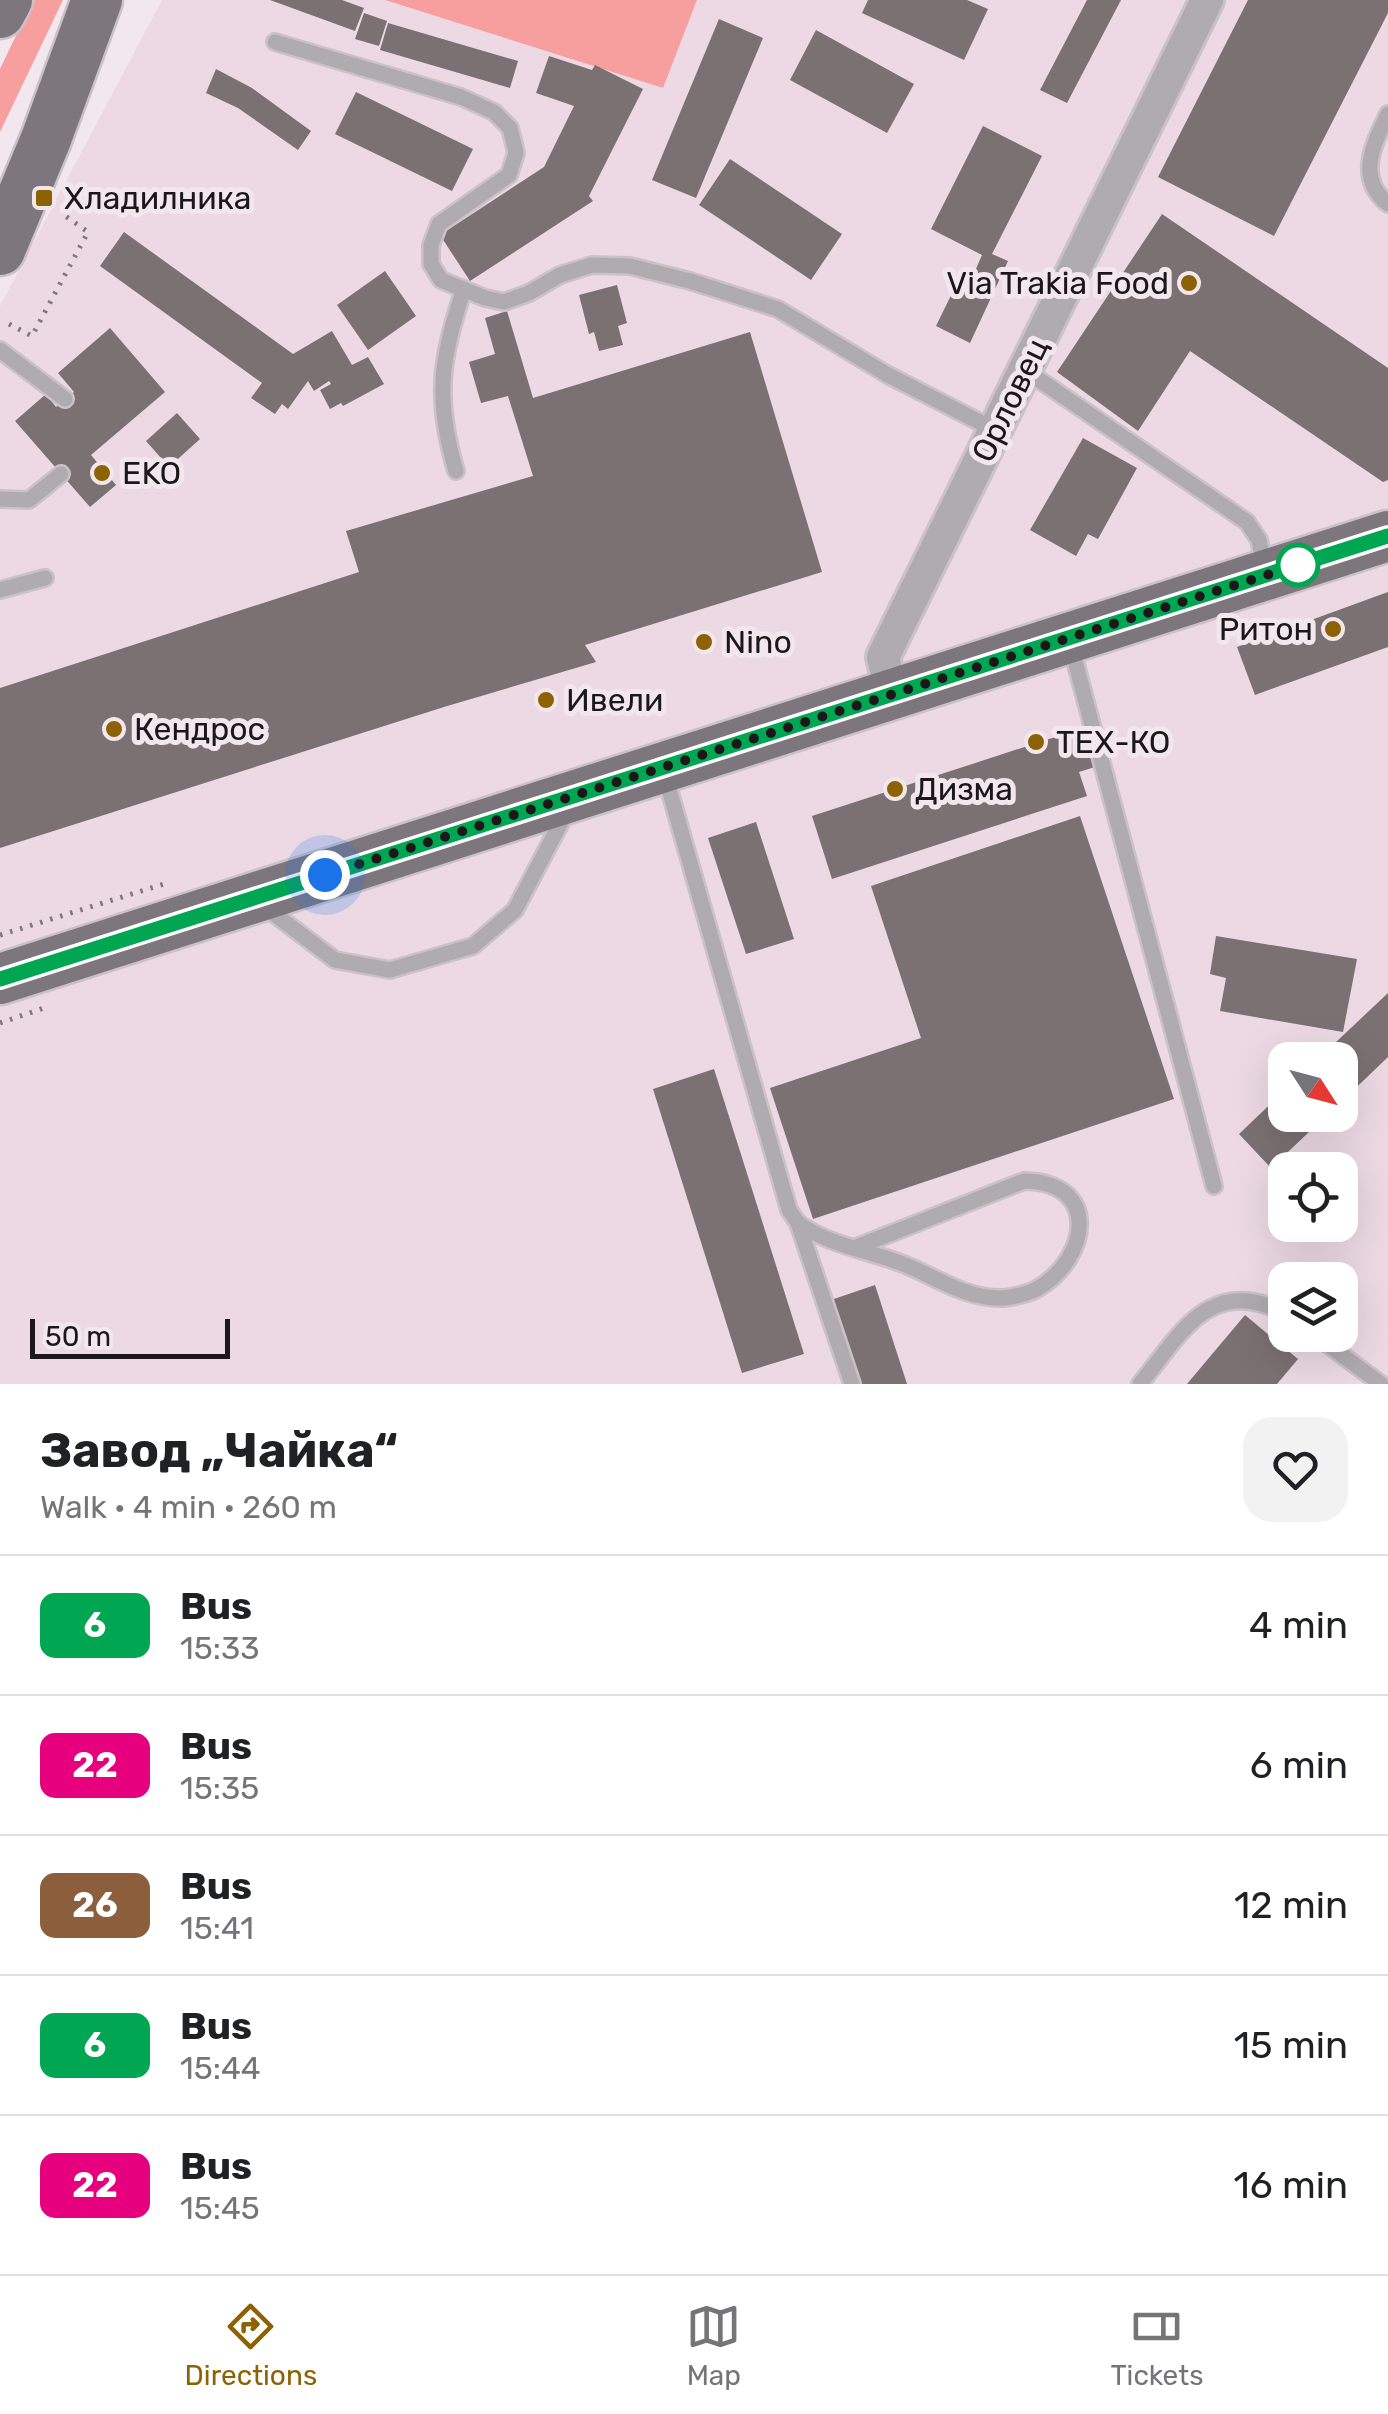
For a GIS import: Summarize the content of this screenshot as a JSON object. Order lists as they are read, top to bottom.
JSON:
{
  "streets": {
    "street": ["Орловец"]
  },
  "places": {
    "transit": ["Хладилника"],
    "other": [
      "Via Trakia Food",
      "EKO",
      "Ритон",
      "Nino",
      "Ивели",
      "Кендрос",
      "ТЕХ-КО",
      "Дизма"
    ]
  },
  "lines": ["bus line 6"],
  "scale_bar": "50 m",
  "north": "bottom right",
  "page": {
    "scale": "50 m",
    "heading": ["Завод „Чайка“", "Walk · 4 min · 260 m"],
    "list": [
      {
        "mark": "6",
        "name": "Bus",
        "note": "15:33",
        "value": "4 min"
      },
      {
        "mark": "22",
        "name": "Bus",
        "note": "15:35",
        "value": "6 min"
      },
      {
        "mark": "26",
        "name": "Bus",
        "note": "15:41",
        "value": "12 min"
      },
      {
        "mark": "6",
        "name": "Bus",
        "note": "15:44",
        "value": "15 min"
      },
      {
        "mark": "22",
        "name": "Bus",
        "note": "15:45",
        "value": "16 min"
      }
    ],
    "tabs": ["Directions", "Map", "Tickets"]
  }
}
